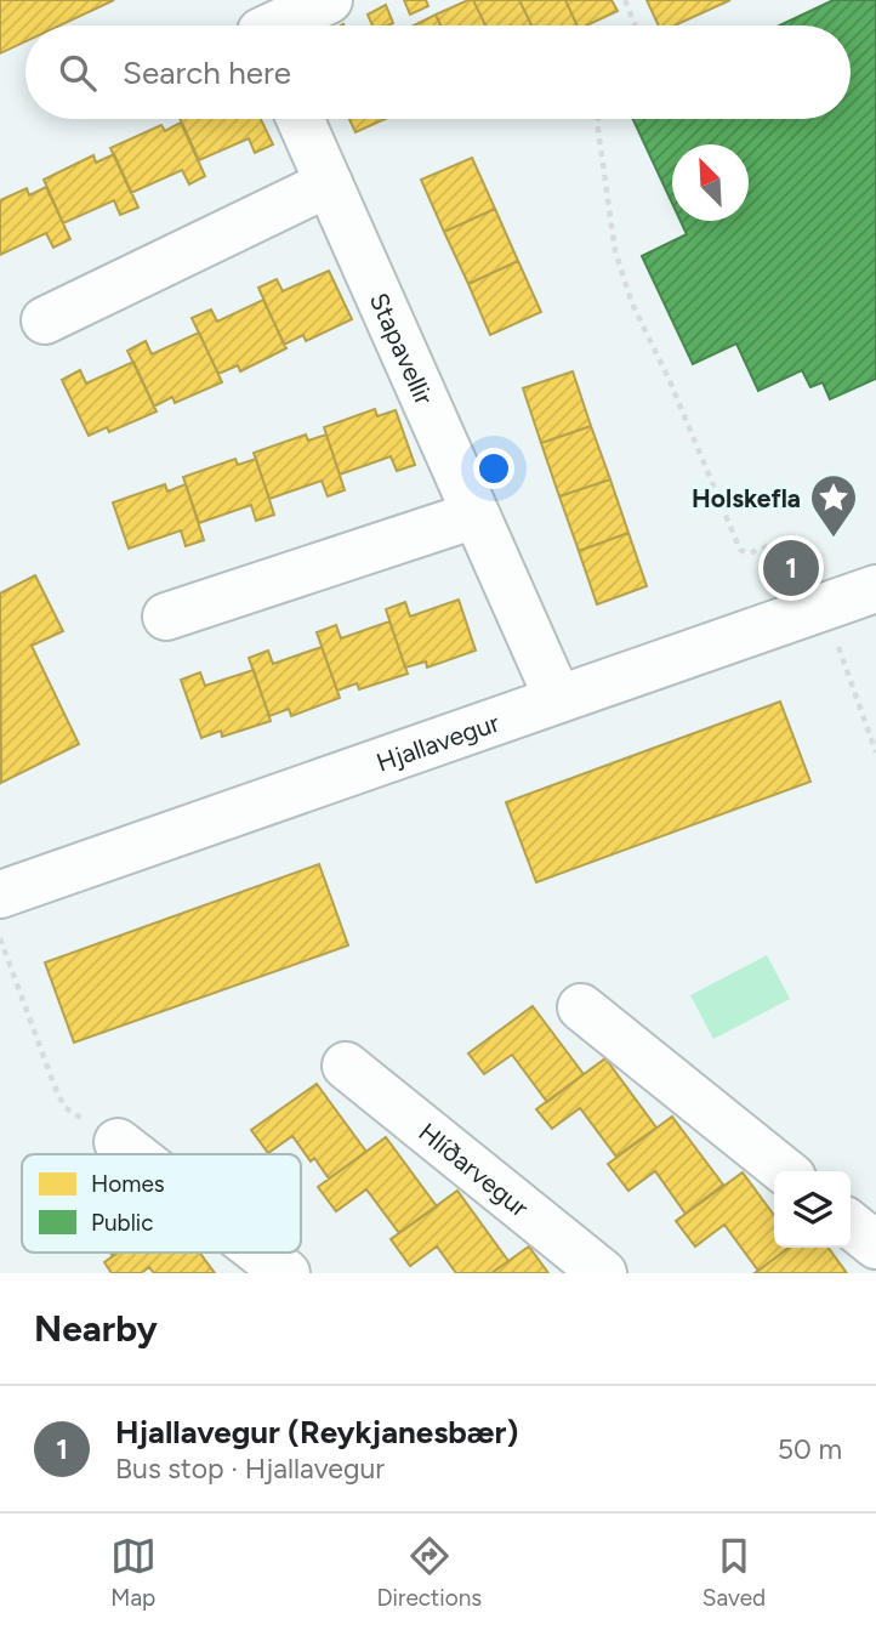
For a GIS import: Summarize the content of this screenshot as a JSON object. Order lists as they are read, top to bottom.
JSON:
{
  "streets": {
    "street": ["Stapavellir", "Hjallavegur", "Hlíðarvegur"]
  },
  "crossings": [
    ["Stapavellir", "Hjallavegur"]
  ],
  "places": {
    "place": ["Holskefla"]
  },
  "legend": ["Homes", "Public"],
  "north": "top left",
  "page": {
    "search": "Search here",
    "pins": "1",
    "heading": "Nearby",
    "list": [
      {
        "mark": "1",
        "name": "Hjallavegur (Reykjanesbær)",
        "note": "Bus stop · Hjallavegur",
        "value": "50 m"
      }
    ],
    "nav": ["Map", "Directions", "Saved"]
  }
}
